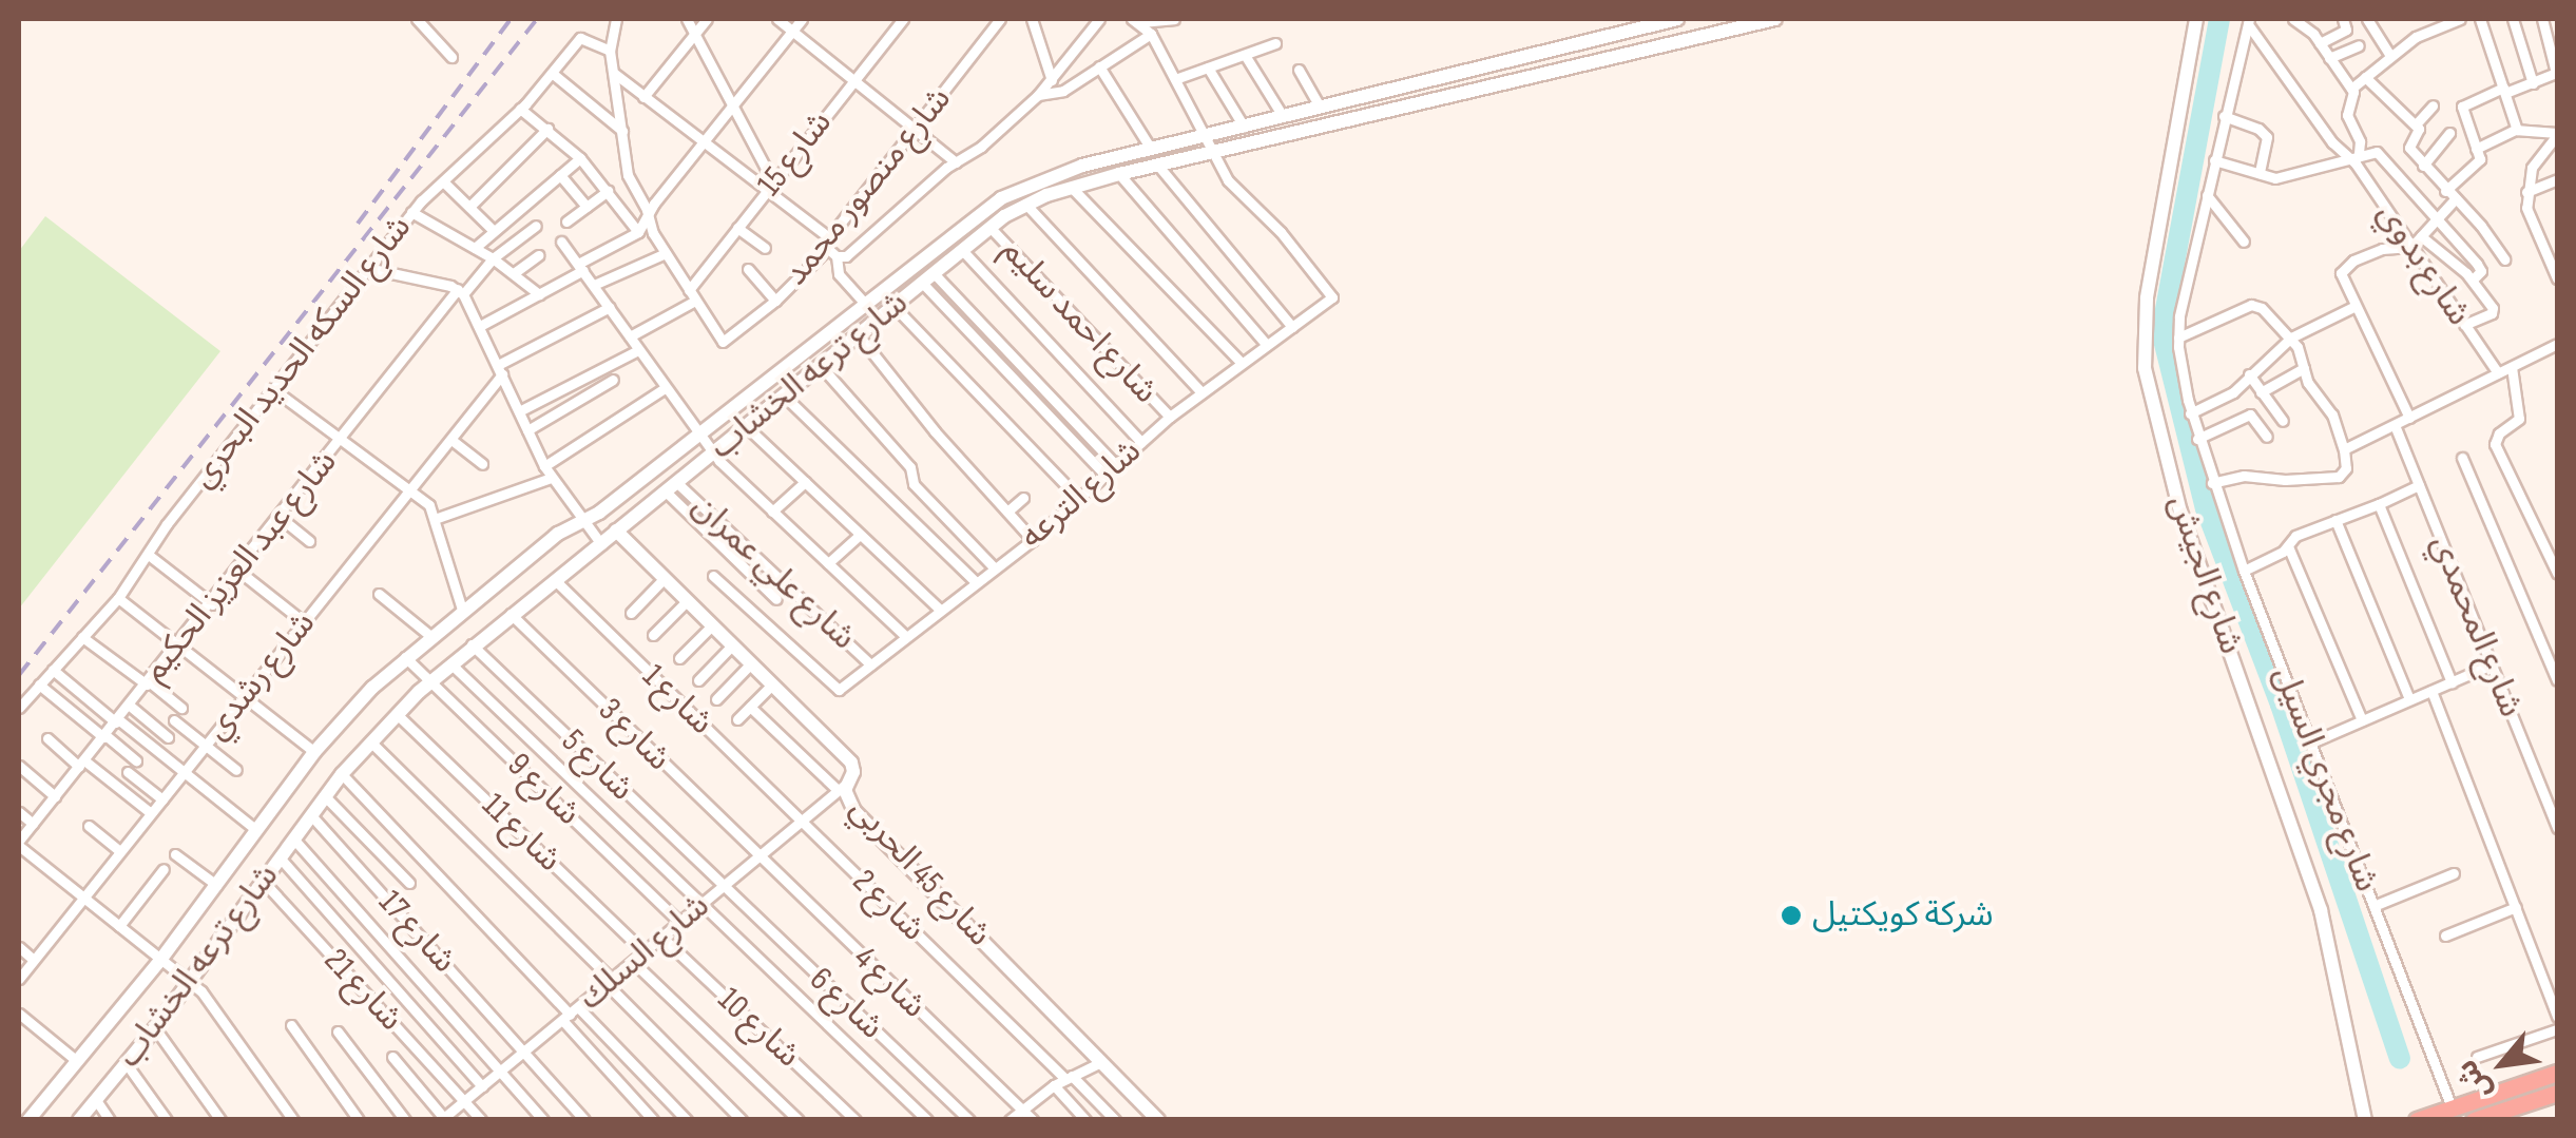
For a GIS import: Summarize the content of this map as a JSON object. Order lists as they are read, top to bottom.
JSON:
{
  "streets": {
    "street": [
      "شارع 15",
      "شارع منصور محمد",
      "شارع بدوي",
      "شارع احمد سليم",
      "شارع السكه الحديد البحري",
      "شارع ترعه الخشاب",
      "شارع الترعه",
      "شارع عبد العزيز الحكيم",
      "شارع علي عمران",
      "شارع الجيش",
      "شارع المحمدي",
      "شارع رشدي",
      "شارع 1",
      "شارع 3",
      "شارع 5",
      "شارع مجري السيل",
      "شارع 9",
      "شارع 11",
      "شارع 45 الحربي",
      "شارع 2",
      "شارع 17",
      "شارع السلك",
      "شارع 4",
      "شارع 21",
      "شارع 6",
      "شارع 10"
    ]
  },
  "crossings": [
    ["شارع احمد سليم", "شارع ترعه الخشاب"],
    ["شارع احمد سليم", "شارع الترعه"],
    ["شارع ترعه الخشاب", "شارع الترعه"],
    ["شارع ترعه الخشاب", "شارع علي عمران"],
    ["شارع ترعه الخشاب", "شارع 1"],
    ["شارع ترعه الخشاب", "شارع 3"],
    ["شارع ترعه الخشاب", "شارع 5"],
    ["شارع ترعه الخشاب", "شارع 9"],
    ["شارع ترعه الخشاب", "شارع 11"],
    ["شارع ترعه الخشاب", "شارع 45 الحربي"],
    ["شارع ترعه الخشاب", "شارع 17"],
    ["شارع ترعه الخشاب", "شارع 21"],
    ["شارع الترعه", "شارع علي عمران"],
    ["شارع 1", "شارع 2"],
    ["شارع 1", "شارع السلك"],
    ["شارع 3", "شارع السلك"],
    ["شارع 3", "شارع 4"],
    ["شارع 5", "شارع السلك"],
    ["شارع 5", "شارع 6"],
    ["شارع 9", "شارع السلك"],
    ["شارع 11", "شارع السلك"],
    ["شارع 45 الحربي", "شارع السلك"],
    ["شارع 2", "شارع السلك"],
    ["شارع 17", "شارع السلك"],
    ["شارع السلك", "شارع 4"],
    ["شارع السلك", "شارع 21"],
    ["شارع السلك", "شارع 6"],
    ["شارع السلك", "شارع 10"]
  ],
  "places": ["شركة كويكتيل"],
  "north": "bottom left"
}
